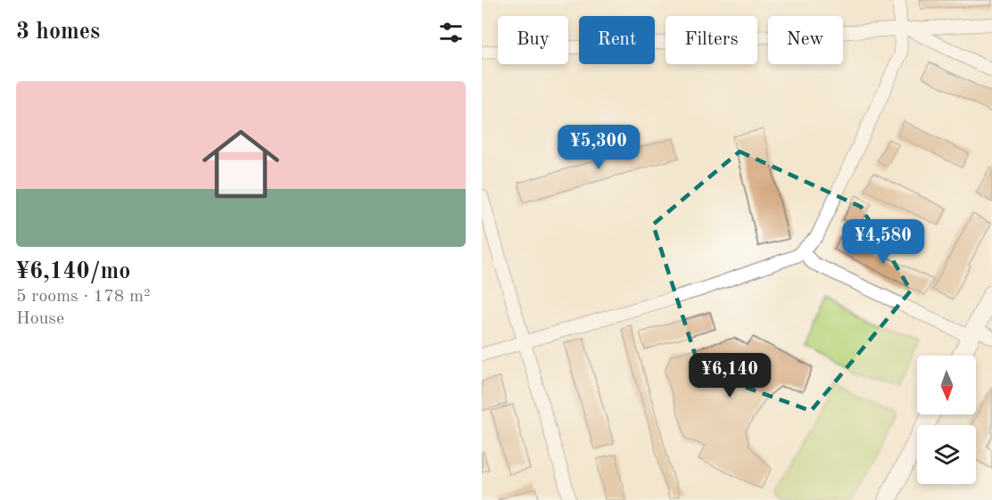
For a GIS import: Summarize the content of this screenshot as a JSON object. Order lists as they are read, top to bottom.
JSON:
{
  "north": "bottom",
  "page": {
    "heading": "3 homes",
    "chip": [
      "Buy",
      "Rent",
      "Filters",
      "New"
    ],
    "list": [
      {
        "name": "¥6,140/mo",
        "note": "5 rooms · 178 m² · House"
      }
    ],
    "price": ["¥5,300", "¥4,580", "¥6,140"]
  }
}
